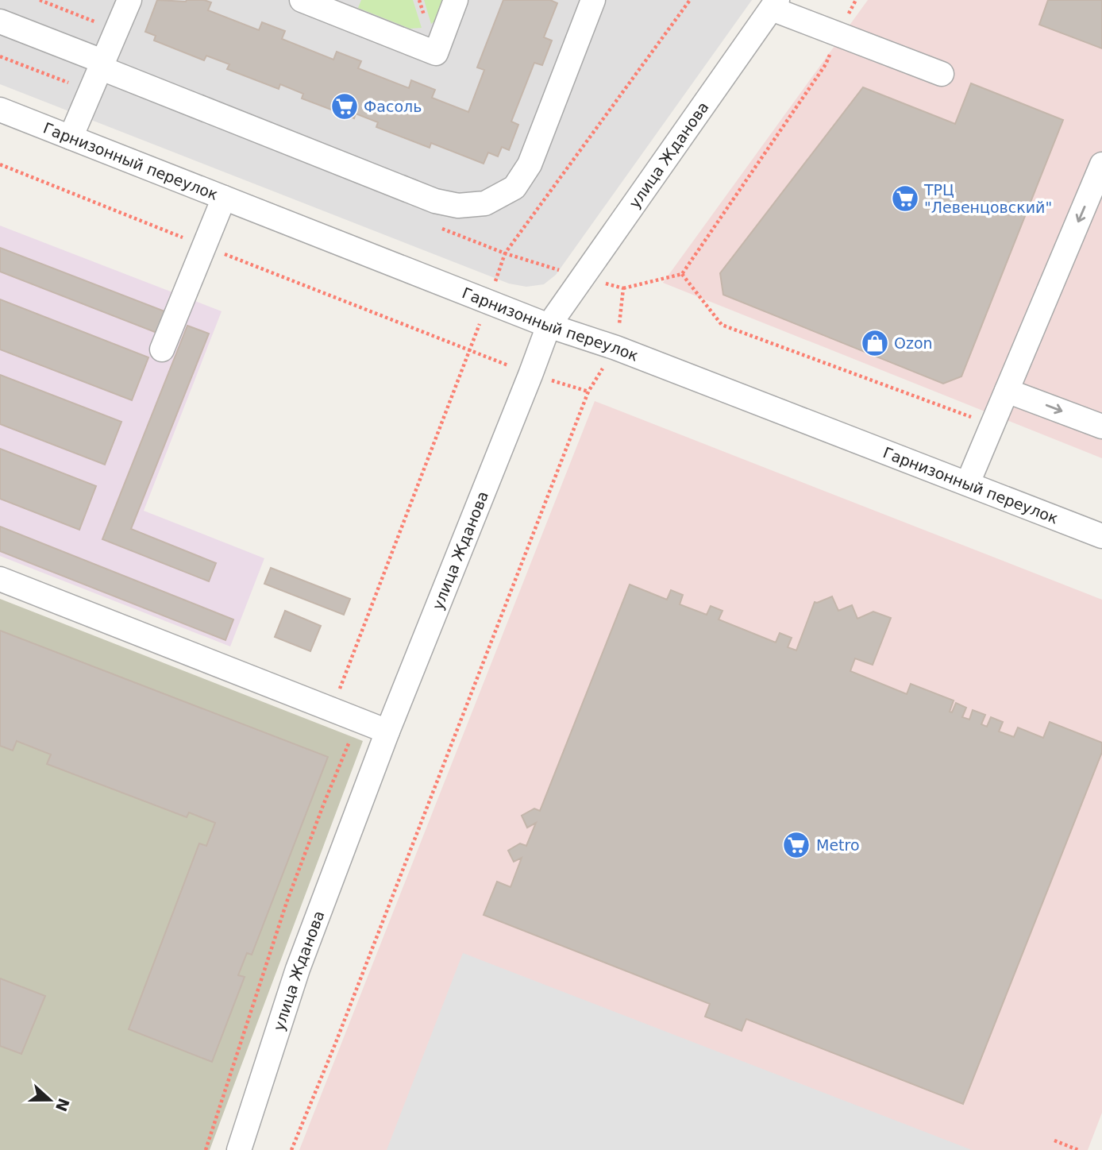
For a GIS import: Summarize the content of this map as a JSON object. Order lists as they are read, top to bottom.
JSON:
{
  "streets": {
    "street": ["улица Жданова", "Гарнизонный переулок"]
  },
  "crossings": [
    ["улица Жданова", "Гарнизонный переулок"]
  ],
  "places": {
    "supermarket": ["Фасоль", "ТРЦ \"Левенцовский\"", "Metro"],
    "shop": ["Ozon"]
  },
  "north": "right"
}
